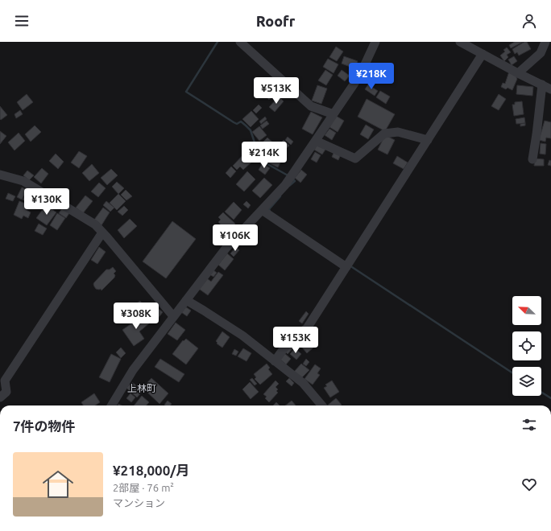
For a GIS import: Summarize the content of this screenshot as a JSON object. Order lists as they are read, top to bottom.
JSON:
{
  "districts": ["上林町"],
  "north": "top left",
  "page": {
    "header": "Roofr",
    "price": [
      "¥218K",
      "¥513K",
      "¥214K",
      "¥130K",
      "¥106K",
      "¥308K",
      "¥153K"
    ],
    "heading": "7件の物件",
    "list": [
      {
        "name": "¥218,000/月",
        "note": "2部屋 · 76 m² · マンション"
      }
    ]
  }
}
